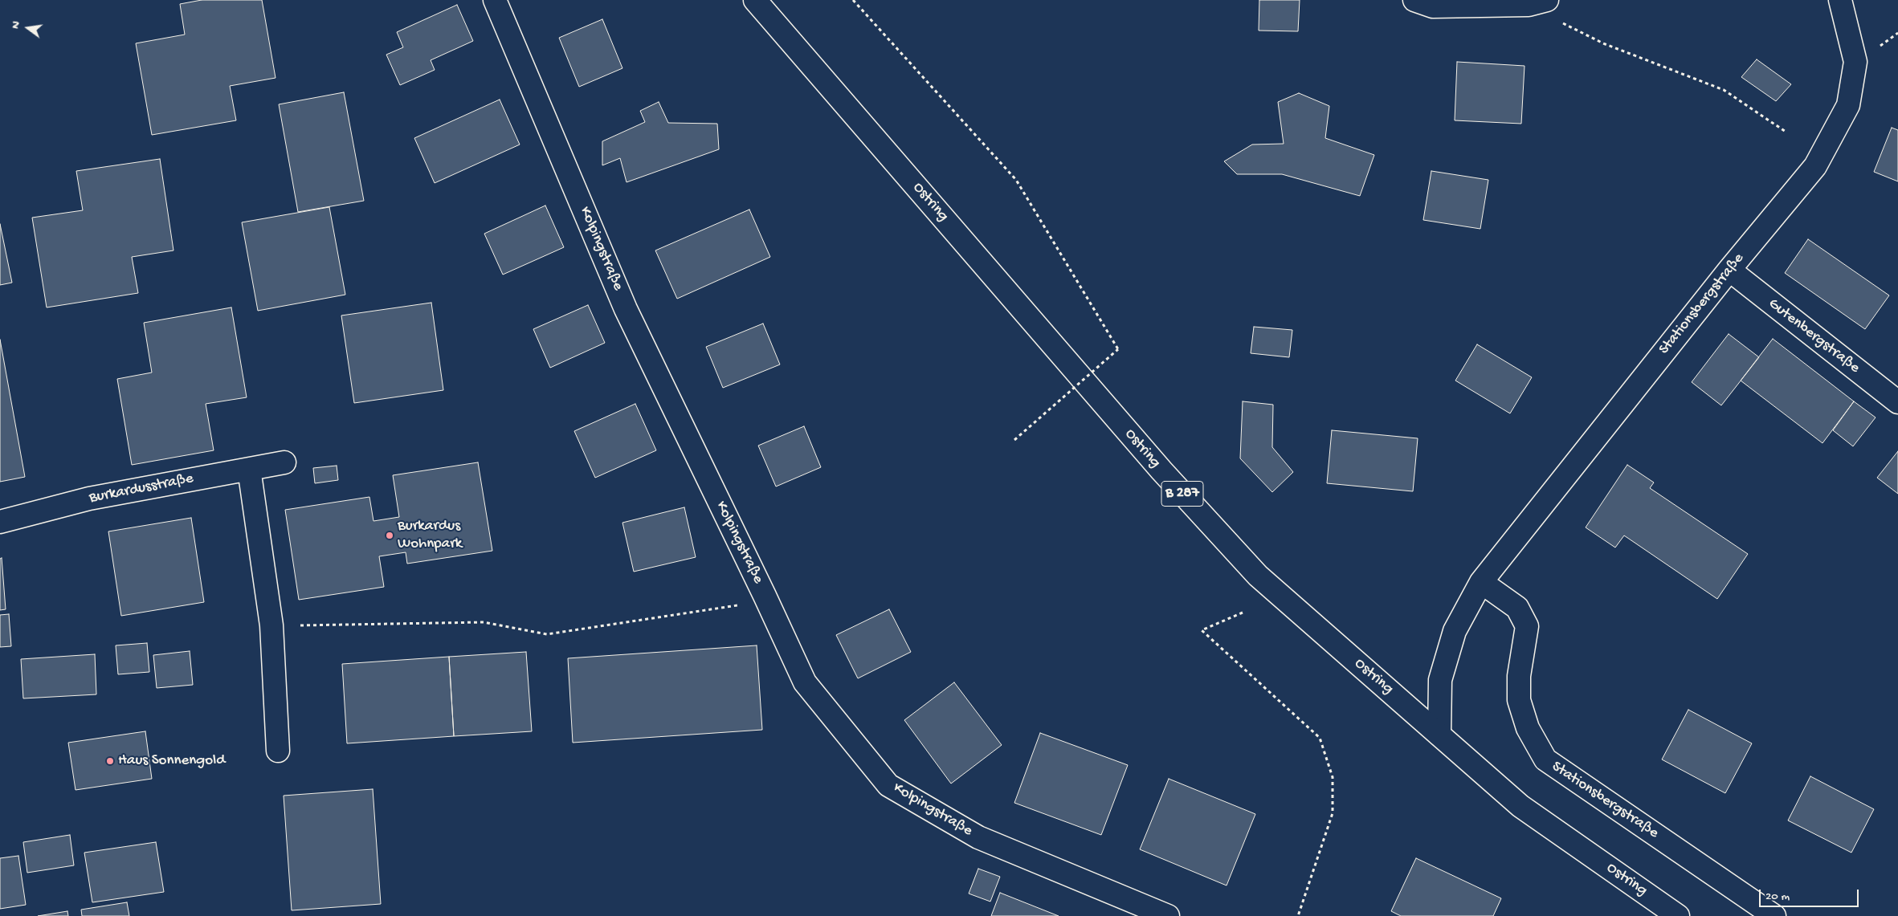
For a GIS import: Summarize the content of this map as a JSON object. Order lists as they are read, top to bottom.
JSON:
{
  "streets": {
    "street": [
      "Ostring",
      "Kolpingstraße",
      "Stationsbergstraße",
      "Gutenbergstraße",
      "Burkardusstraße",
      "B 287"
    ]
  },
  "crossings": [
    ["Ostring", "Stationsbergstraße"],
    ["Stationsbergstraße", "Gutenbergstraße"]
  ],
  "places": ["Burkardus Wohnpark", "Haus Sonnengold"],
  "scale_bar": "20 m",
  "north": "left"
}
